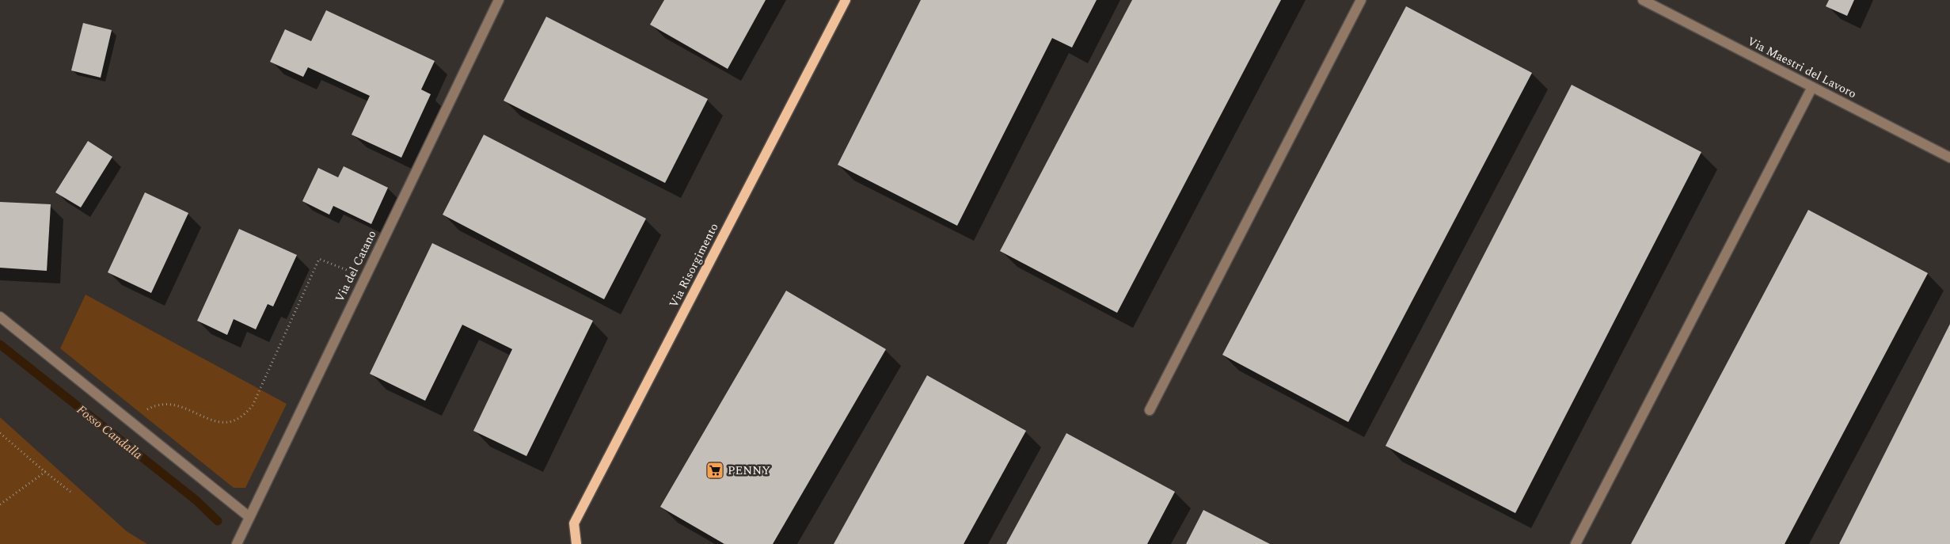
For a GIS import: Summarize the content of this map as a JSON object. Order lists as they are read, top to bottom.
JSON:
{
  "streets": {
    "main road": ["Via Risorgimento"],
    "street": ["Via Maestri del Lavoro", "Via del Catano"]
  },
  "water": ["Fosso Candalla"],
  "places": {
    "supermarket": ["PENNY"]
  }
}
